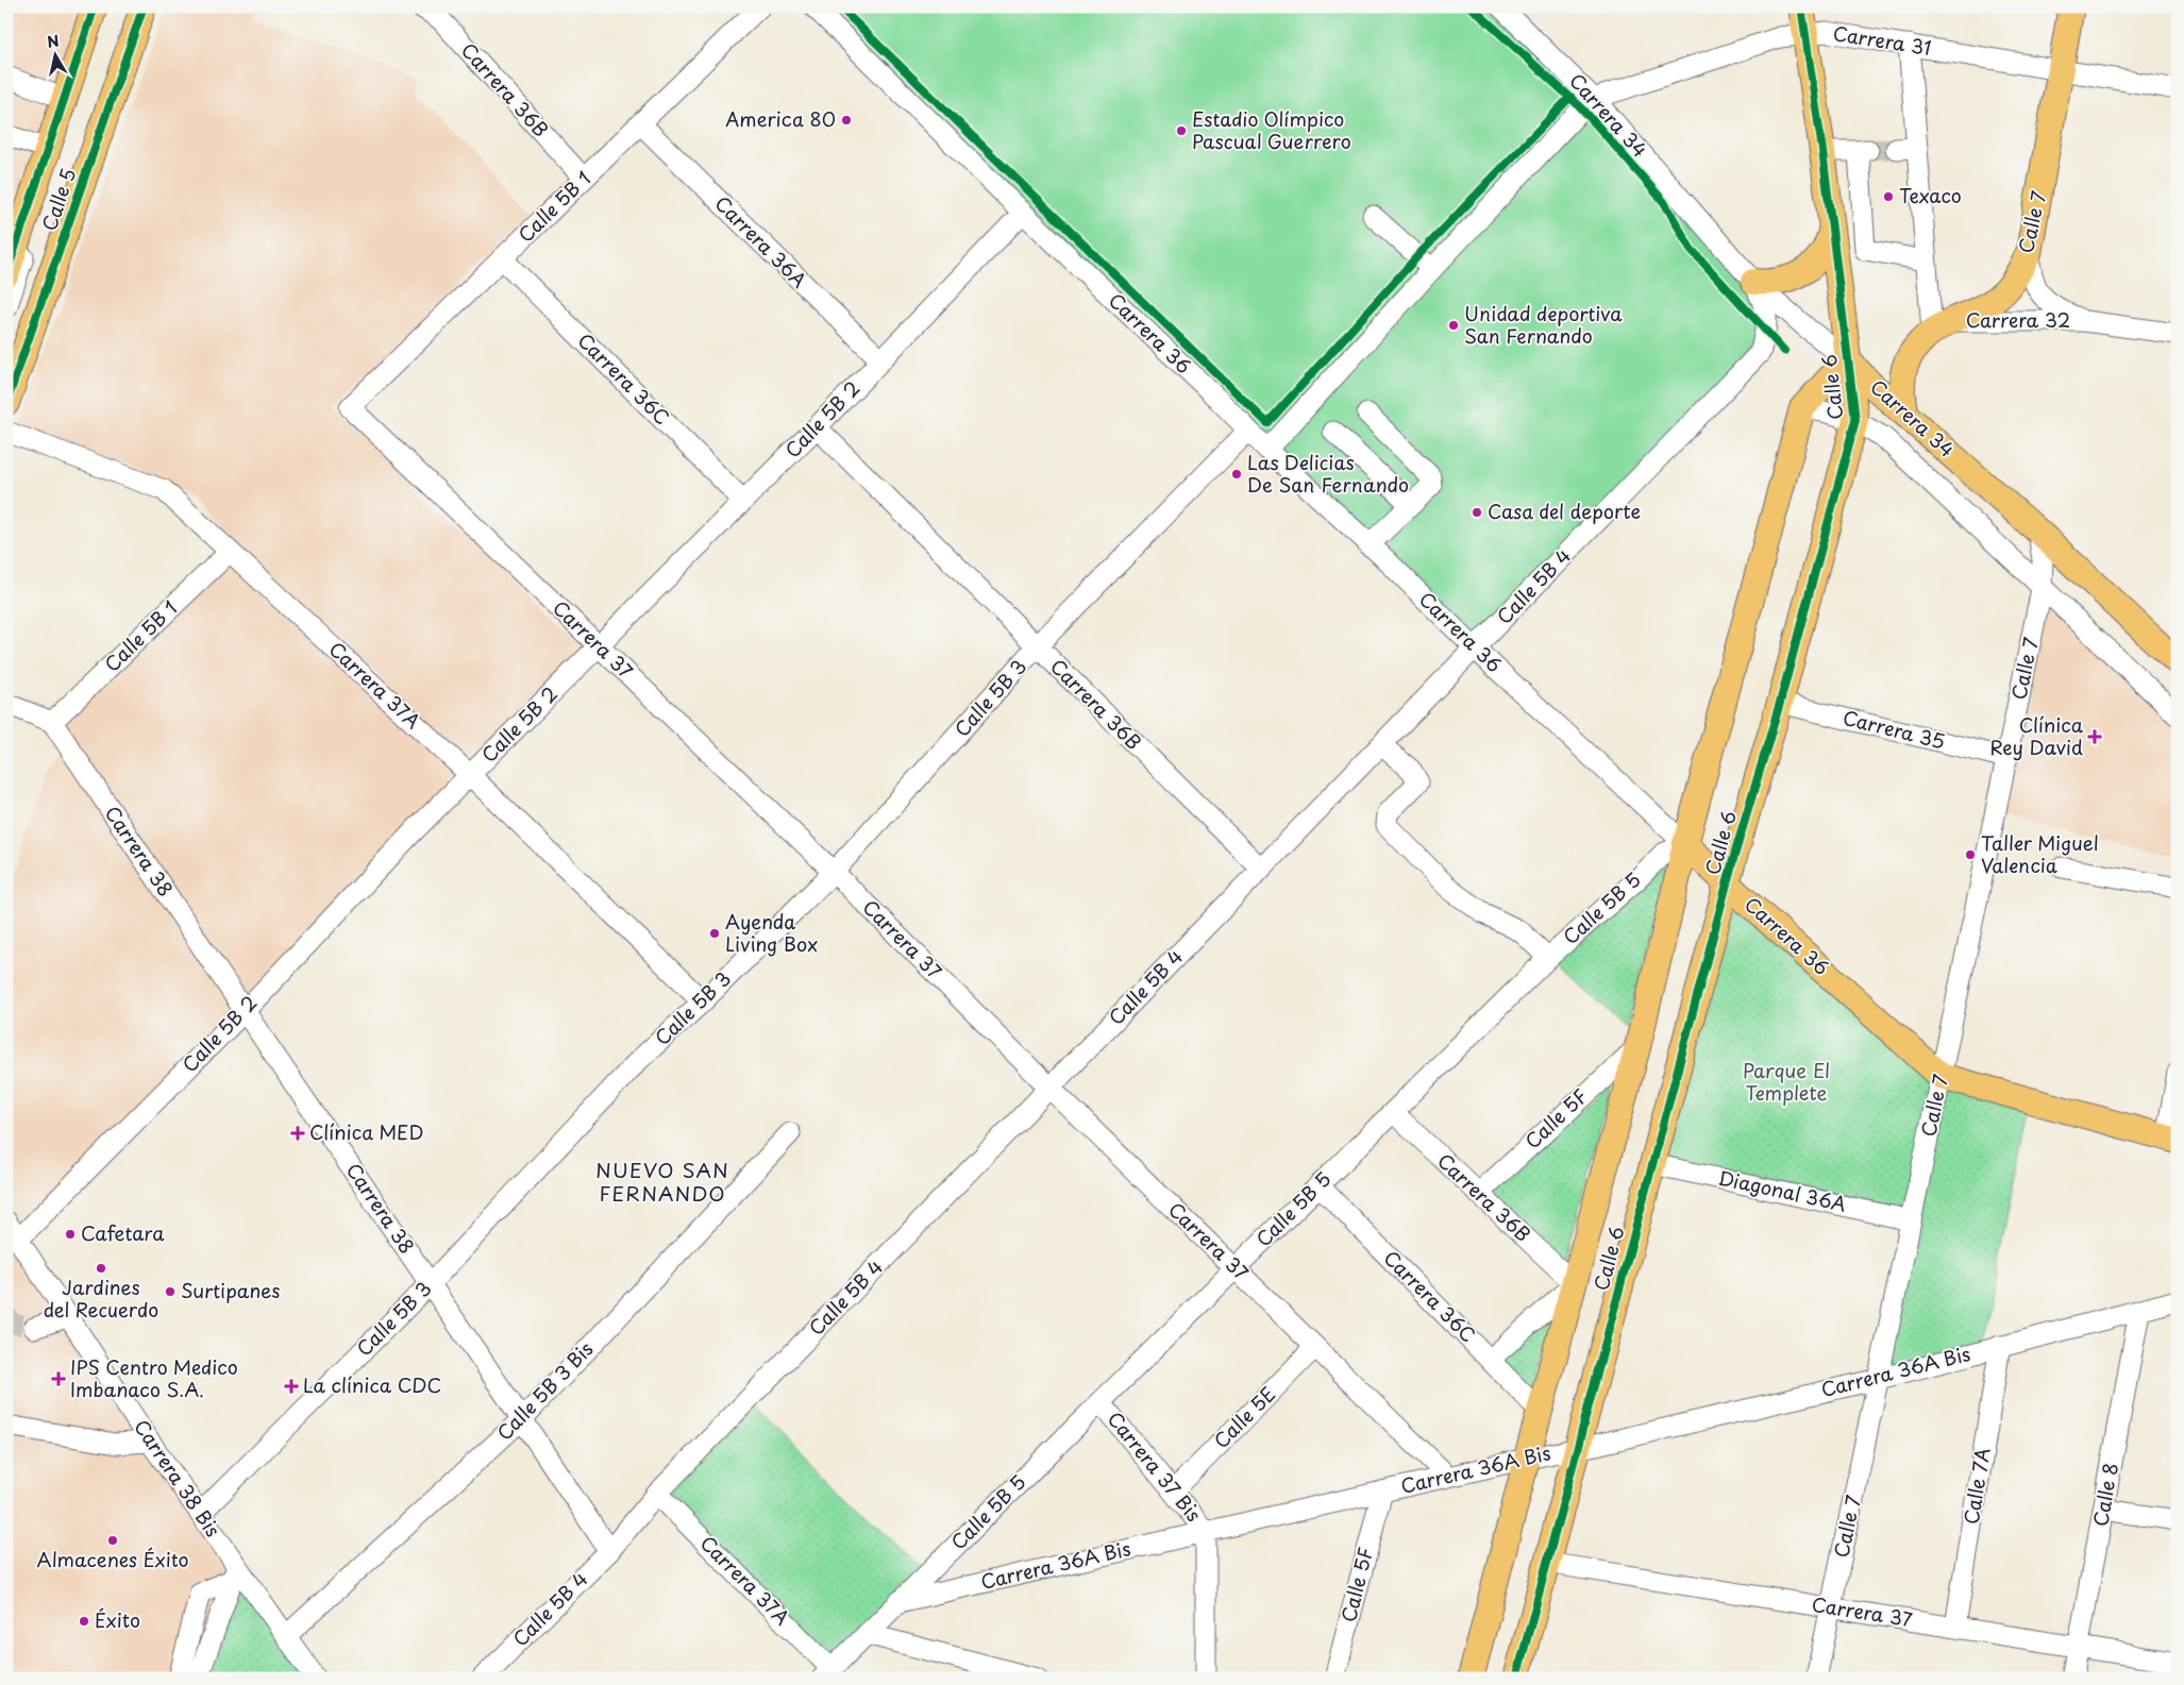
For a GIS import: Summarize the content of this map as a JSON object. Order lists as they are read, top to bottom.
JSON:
{
  "streets": {
    "main road": [
      "Carrera 34",
      "Calle 5",
      "Calle 7",
      "Carrera 36",
      "Calle 6"
    ],
    "street": [
      "Carrera 31",
      "Carrera 36B",
      "Calle 5B 1",
      "Carrera 36A",
      "Carrera 32",
      "Carrera 36C",
      "Calle 5B 2",
      "Calle 5B 4",
      "Carrera 37",
      "Carrera 37A",
      "Calle 5B 3",
      "Carrera 35",
      "Carrera 38",
      "Calle 5B 5",
      "Calle 5F",
      "Diagonal 36A",
      "Carrera 36A Bis",
      "Calle 5B 3 Bis",
      "Calle 5E",
      "Carrera 37 Bis",
      "Carrera 38 Bis",
      "Calle 7A",
      "Calle 8"
    ]
  },
  "crossings": [
    ["Carrera 31", "Carrera 34"],
    ["Carrera 31", "Calle 7"],
    ["Carrera 31", "Calle 6"],
    ["Carrera 36B", "Calle 5B 1"],
    ["Carrera 36B", "Calle 6"],
    ["Carrera 36B", "Calle 5B 2"],
    ["Carrera 36B", "Calle 5B 4"],
    ["Carrera 36B", "Calle 5B 3"],
    ["Carrera 36B", "Calle 5B 5"],
    ["Carrera 36B", "Calle 5F"],
    ["Carrera 34", "Calle 7"],
    ["Carrera 34", "Calle 6"],
    ["Carrera 34", "Calle 5B 4"],
    ["Calle 5B 1", "Carrera 36A"],
    ["Calle 5B 1", "Carrera 36C"],
    ["Calle 5B 1", "Carrera 37"],
    ["Calle 5B 1", "Carrera 37A"],
    ["Calle 5B 1", "Carrera 38"],
    ["Calle 7", "Carrera 32"],
    ["Calle 7", "Carrera 36"],
    ["Calle 7", "Carrera 37"],
    ["Calle 7", "Carrera 35"],
    ["Calle 7", "Diagonal 36A"],
    ["Calle 7", "Carrera 36A Bis"],
    ["Carrera 36A", "Calle 5B 2"],
    ["Carrera 36", "Calle 6"],
    ["Carrera 36", "Calle 5B 2"],
    ["Carrera 36", "Calle 5B 4"],
    ["Carrera 36", "Calle 5B 3"],
    ["Carrera 36", "Calle 5B 5"],
    ["Carrera 36C", "Calle 6"],
    ["Carrera 36C", "Calle 5B 2"],
    ["Carrera 36C", "Calle 5B 5"],
    ["Calle 6", "Carrera 37"],
    ["Calle 6", "Carrera 35"],
    ["Calle 6", "Calle 5B 5"],
    ["Calle 6", "Calle 5F"],
    ["Calle 6", "Diagonal 36A"],
    ["Calle 6", "Carrera 36A Bis"],
    ["Calle 5B 2", "Carrera 37"],
    ["Calle 5B 2", "Carrera 37A"],
    ["Calle 5B 2", "Carrera 38"],
    ["Calle 5B 2", "Carrera 38 Bis"],
    ["Calle 5B 4", "Carrera 37"],
    ["Calle 5B 4", "Carrera 37A"],
    ["Calle 5B 4", "Carrera 38"],
    ["Carrera 37", "Calle 5B 3"],
    ["Carrera 37", "Calle 5B 5"],
    ["Carrera 37", "Carrera 36A Bis"],
    ["Carrera 37", "Calle 5E"],
    ["Carrera 37", "Calle 7A"],
    ["Carrera 37", "Calle 8"],
    ["Carrera 37A", "Calle 5B 3"],
    ["Carrera 37A", "Calle 5B 5"],
    ["Calle 5B 3", "Carrera 38"],
    ["Calle 5B 3", "Carrera 38 Bis"],
    ["Carrera 38", "Calle 5B 3 Bis"],
    ["Calle 5B 5", "Carrera 36A Bis"],
    ["Calle 5B 5", "Carrera 37 Bis"],
    ["Calle 5F", "Carrera 36A Bis"],
    ["Carrera 36A Bis", "Carrera 37 Bis"],
    ["Carrera 36A Bis", "Calle 7A"],
    ["Carrera 36A Bis", "Calle 8"],
    ["Calle 5B 3 Bis", "Carrera 38 Bis"],
    ["Calle 5E", "Carrera 37 Bis"]
  ],
  "districts": ["NUEVO SAN FERNANDO"],
  "parks": ["Parque El Templete"],
  "places": {
    "other": [
      "America 80",
      "Estadio Olímpico Pascual Guerrero",
      "Texaco",
      "Unidad deportiva San Fernando",
      "Las Delicias De San Fernando",
      "Casa del deporte",
      "Taller Miguel Valencia",
      "Ayenda Living Box",
      "Cafetara",
      "Jardines del Recuerdo",
      "Surtipanes",
      "Almacenes Éxito",
      "Éxito"
    ],
    "health": [
      "Clínica Rey David",
      "Clínica MED",
      "IPS Centro Medico Imbanaco S.A.",
      "La clínica CDC"
    ]
  },
  "north": "top"
}
